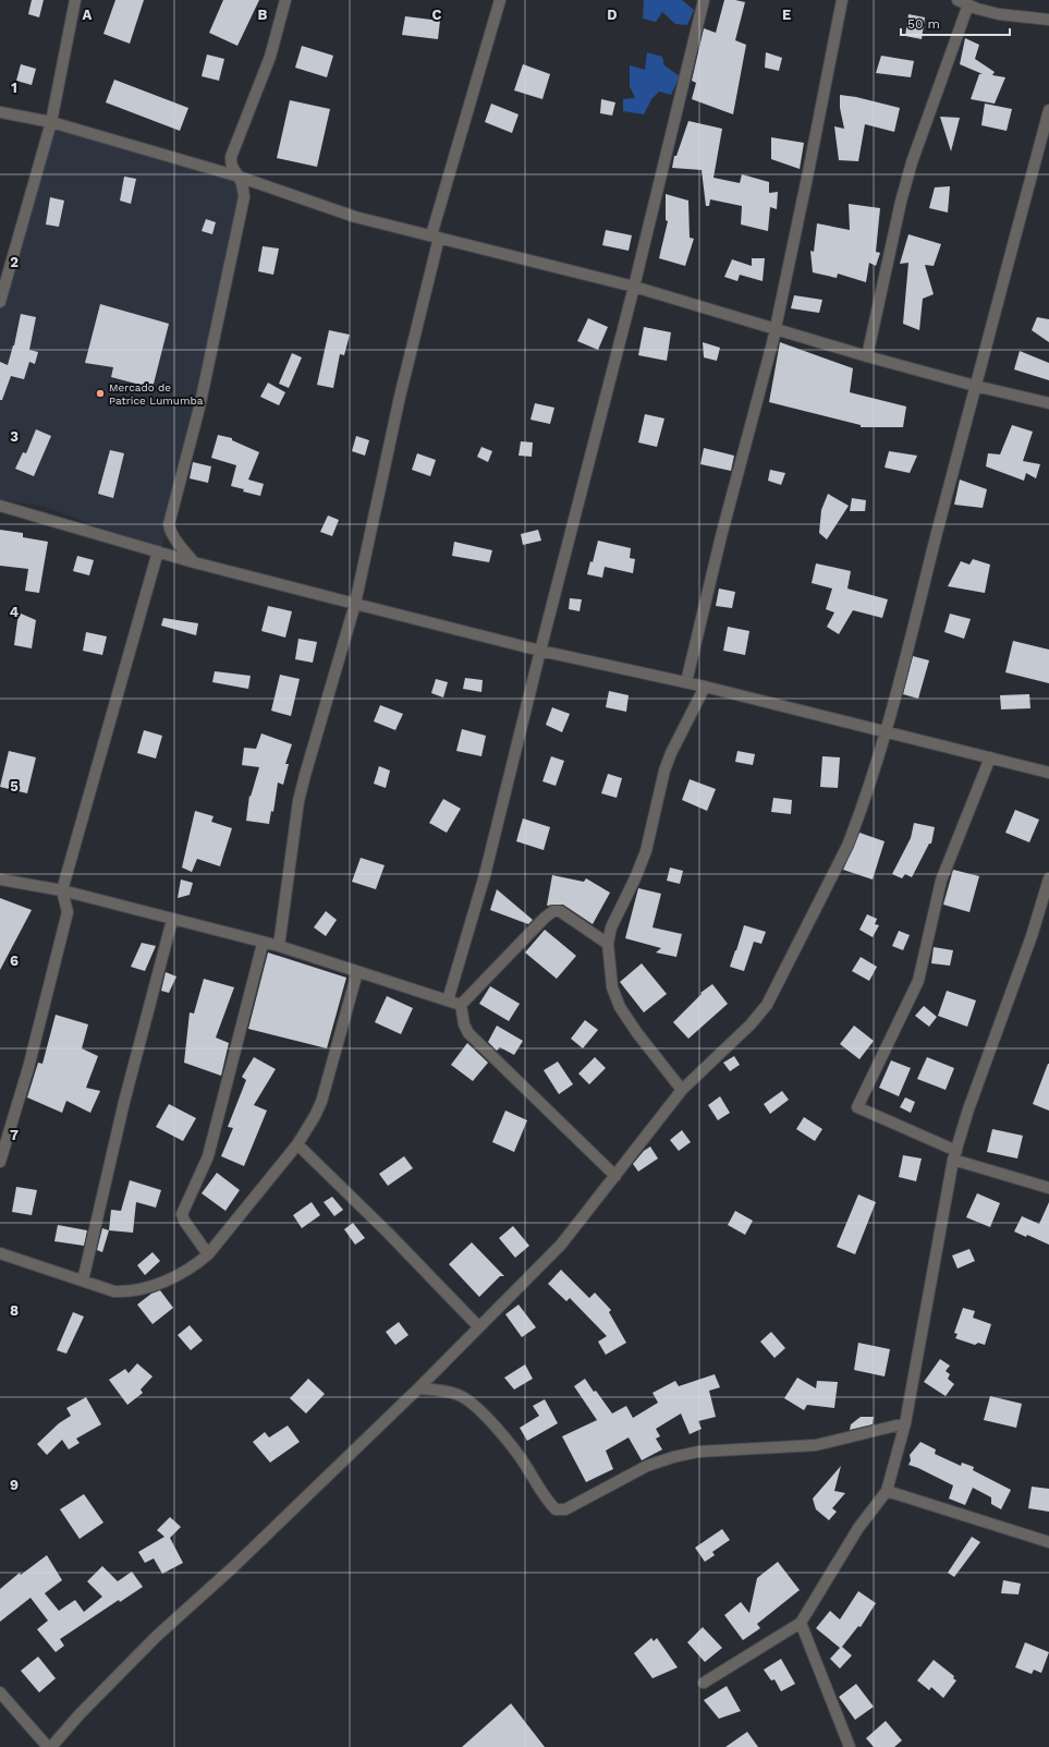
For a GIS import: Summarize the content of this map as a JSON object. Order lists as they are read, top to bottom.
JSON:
{
  "places": ["Mercado de Patrice Lumumba"],
  "scale_bar": "50 m",
  "grid": {
    "columns": [
      "A",
      "B",
      "C",
      "D",
      "E"
    ],
    "rows": [
      "1",
      "2",
      "3",
      "4",
      "5",
      "6",
      "7",
      "8",
      "9"
    ]
  }
}
